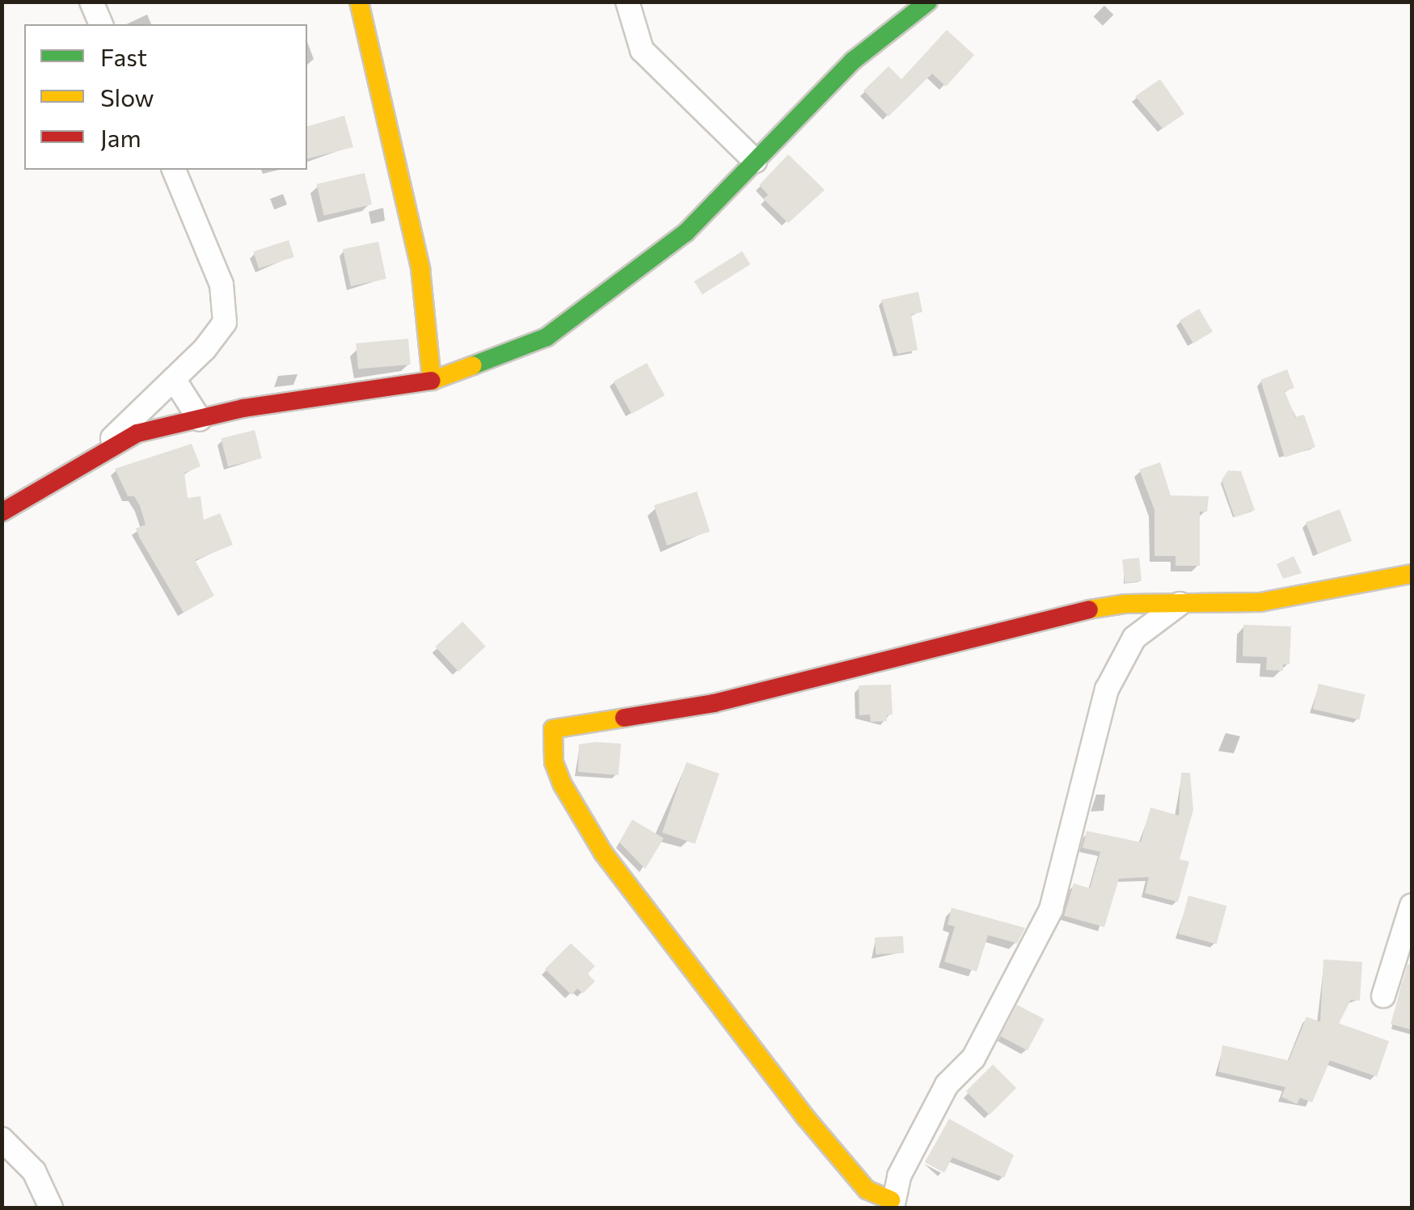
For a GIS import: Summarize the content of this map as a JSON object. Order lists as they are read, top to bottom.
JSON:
{
  "legend": ["Fast", "Slow", "Jam"]
}
